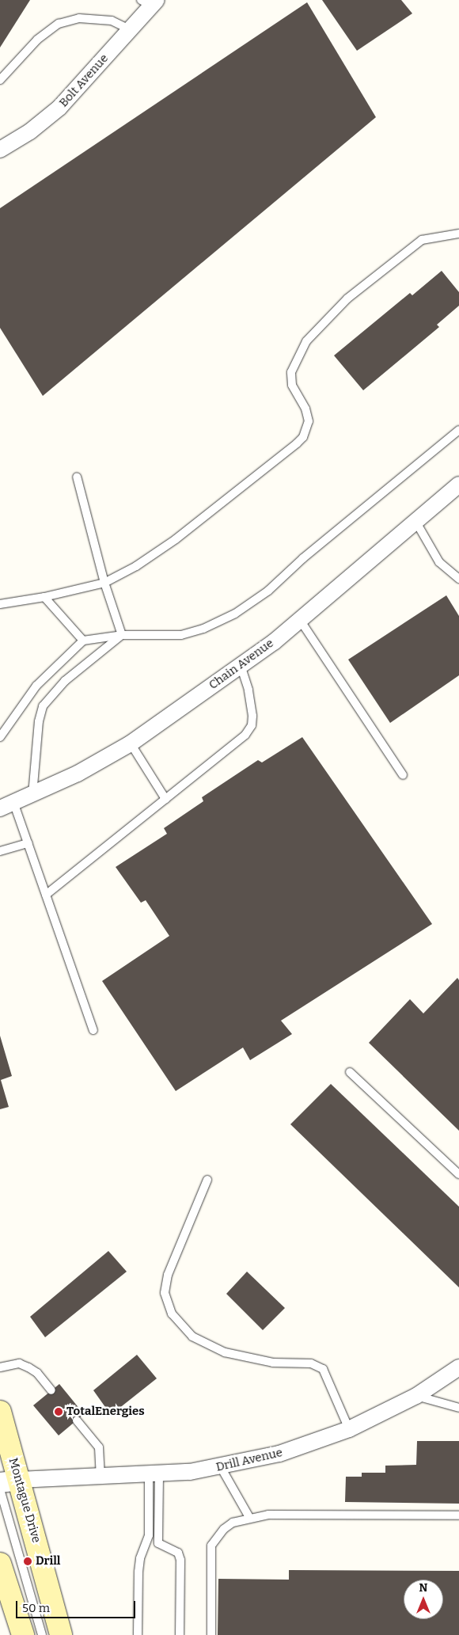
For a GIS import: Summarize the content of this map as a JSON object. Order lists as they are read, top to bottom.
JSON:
{
  "streets": {
    "main road": ["Montague Drive"],
    "street": ["Bolt Avenue", "Chain Avenue", "Drill Avenue"]
  },
  "crossings": [
    ["Drill Avenue", "Montague Drive"]
  ],
  "places": ["TotalEnergies", "Drill"],
  "scale_bar": "50 m",
  "north": "top"
}
